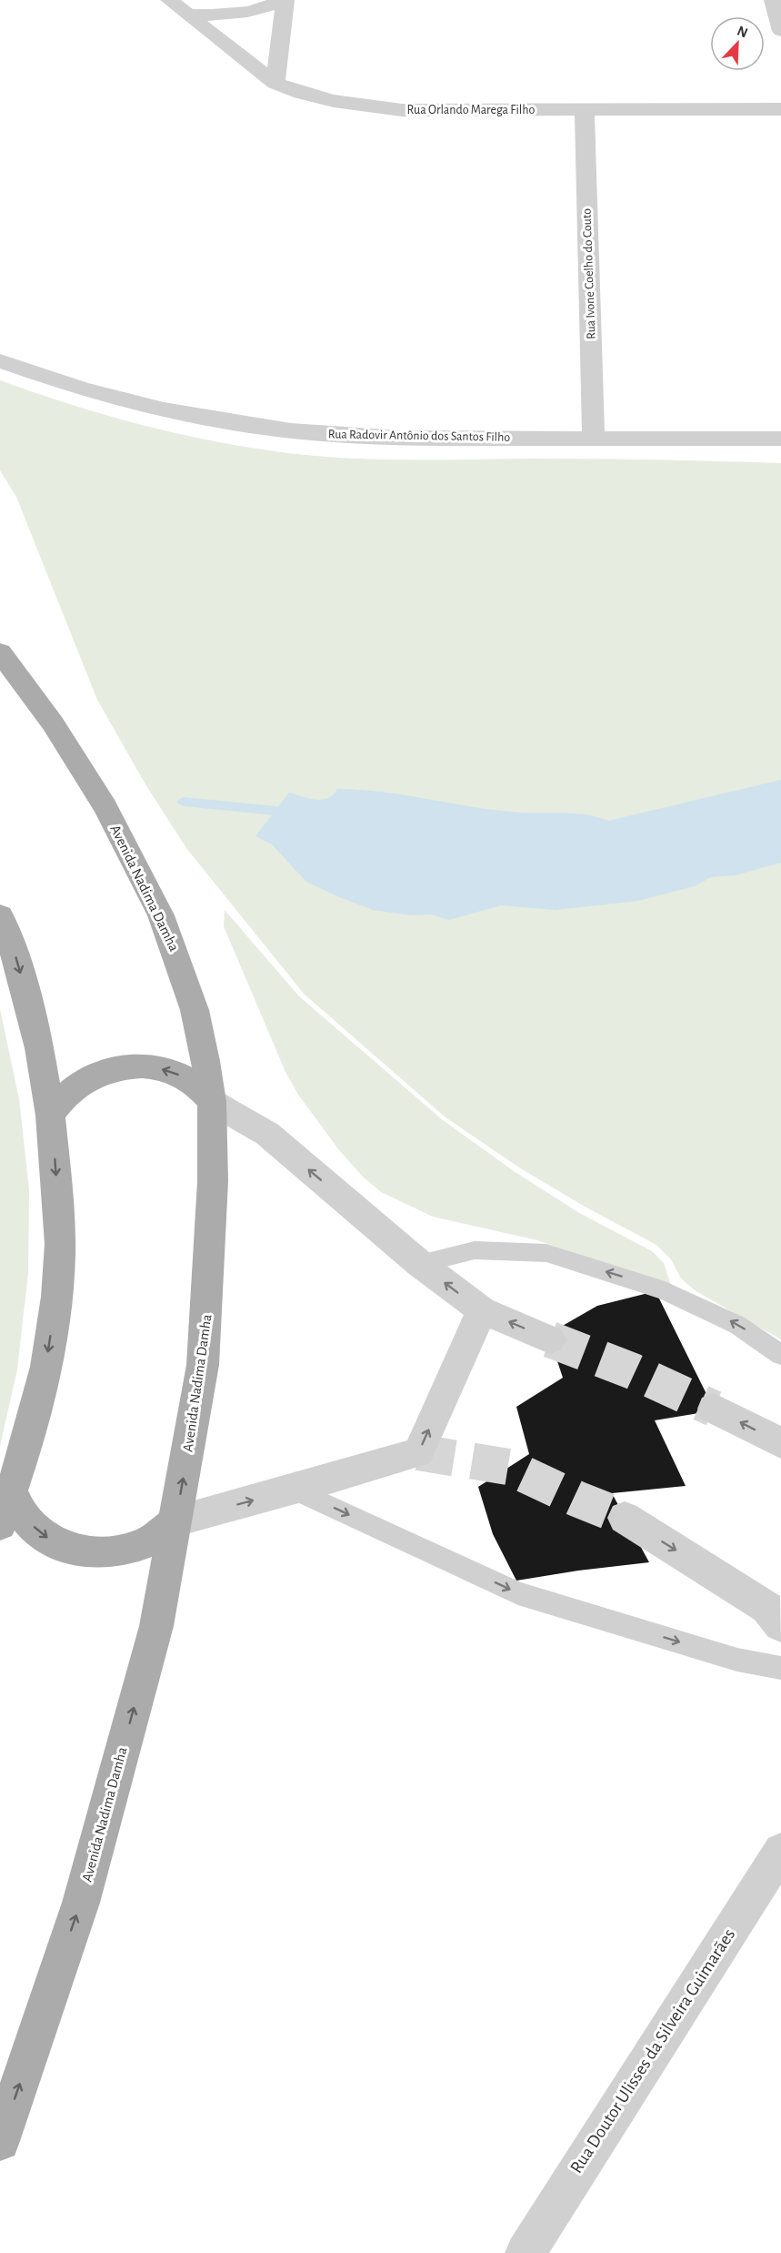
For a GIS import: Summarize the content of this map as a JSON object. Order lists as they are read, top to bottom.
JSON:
{
  "streets": {
    "main road": ["Avenida Nadima Damha"],
    "street": [
      "Rua Orlando Marega Filho",
      "Rua Ivone Coelho do Couto",
      "Rua Radovir Antônio dos Santos Filho",
      "Rua Doutor Ulisses da Silveira Guimarães"
    ]
  },
  "crossings": [
    ["Rua Orlando Marega Filho", "Rua Ivone Coelho do Couto"],
    ["Rua Ivone Coelho do Couto", "Rua Radovir Antônio dos Santos Filho"]
  ],
  "north": "top right"
}
